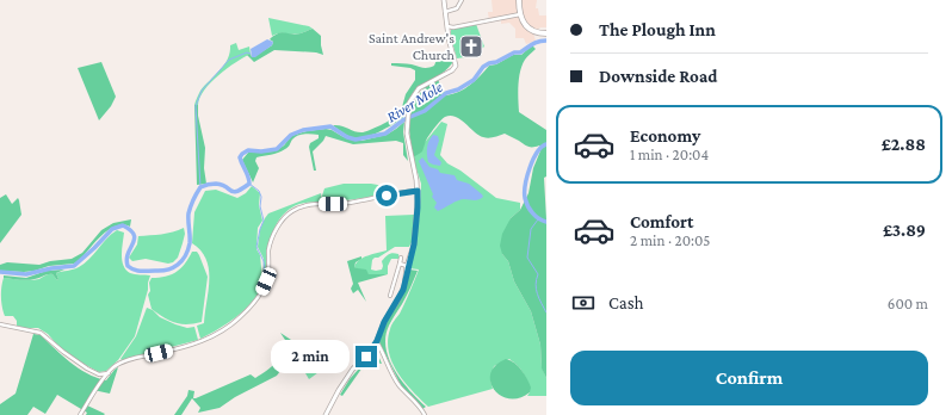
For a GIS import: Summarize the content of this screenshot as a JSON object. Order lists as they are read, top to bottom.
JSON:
{
  "water": ["River Mole"],
  "places": {
    "church": ["Saint Andrew's Church"]
  },
  "page": {
    "banner": ["The Plough Inn", "Downside Road"],
    "list": [
      {
        "name": "Economy",
        "note": "1 min · 20:04",
        "value": "£2.88"
      },
      {
        "name": "Comfort",
        "note": "2 min · 20:05",
        "value": "£3.89"
      }
    ],
    "pay": ["Cash", "600 m"],
    "bubble": "2 min",
    "buttons": "Confirm"
  }
}
